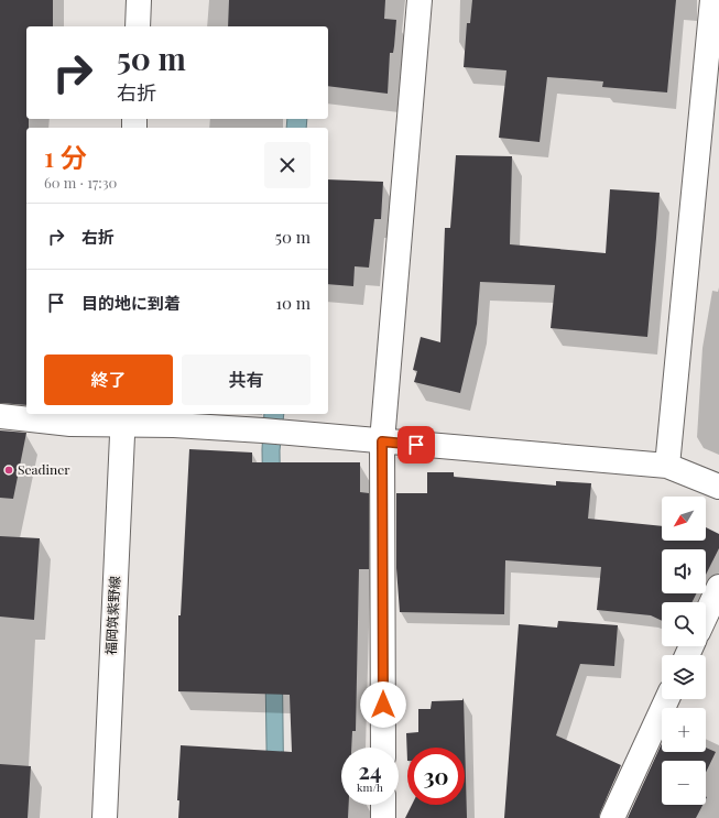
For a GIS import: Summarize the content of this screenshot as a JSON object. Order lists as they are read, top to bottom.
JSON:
{
  "streets": {
    "street": ["福岡筑紫野線"]
  },
  "places": ["Seadiner"],
  "north": "bottom left",
  "page": {
    "turn": ["50 m", "右折"],
    "heading": ["1 分", "60 m · 17:30"],
    "list": [
      {
        "name": "右折",
        "value": "50 m"
      },
      {
        "name": "目的地に到着",
        "value": "10 m"
      }
    ],
    "buttons": ["終了", "共有"],
    "map_buttons": ["+", "−"],
    "speed": "24 km/h",
    "limit": "30"
  }
}
